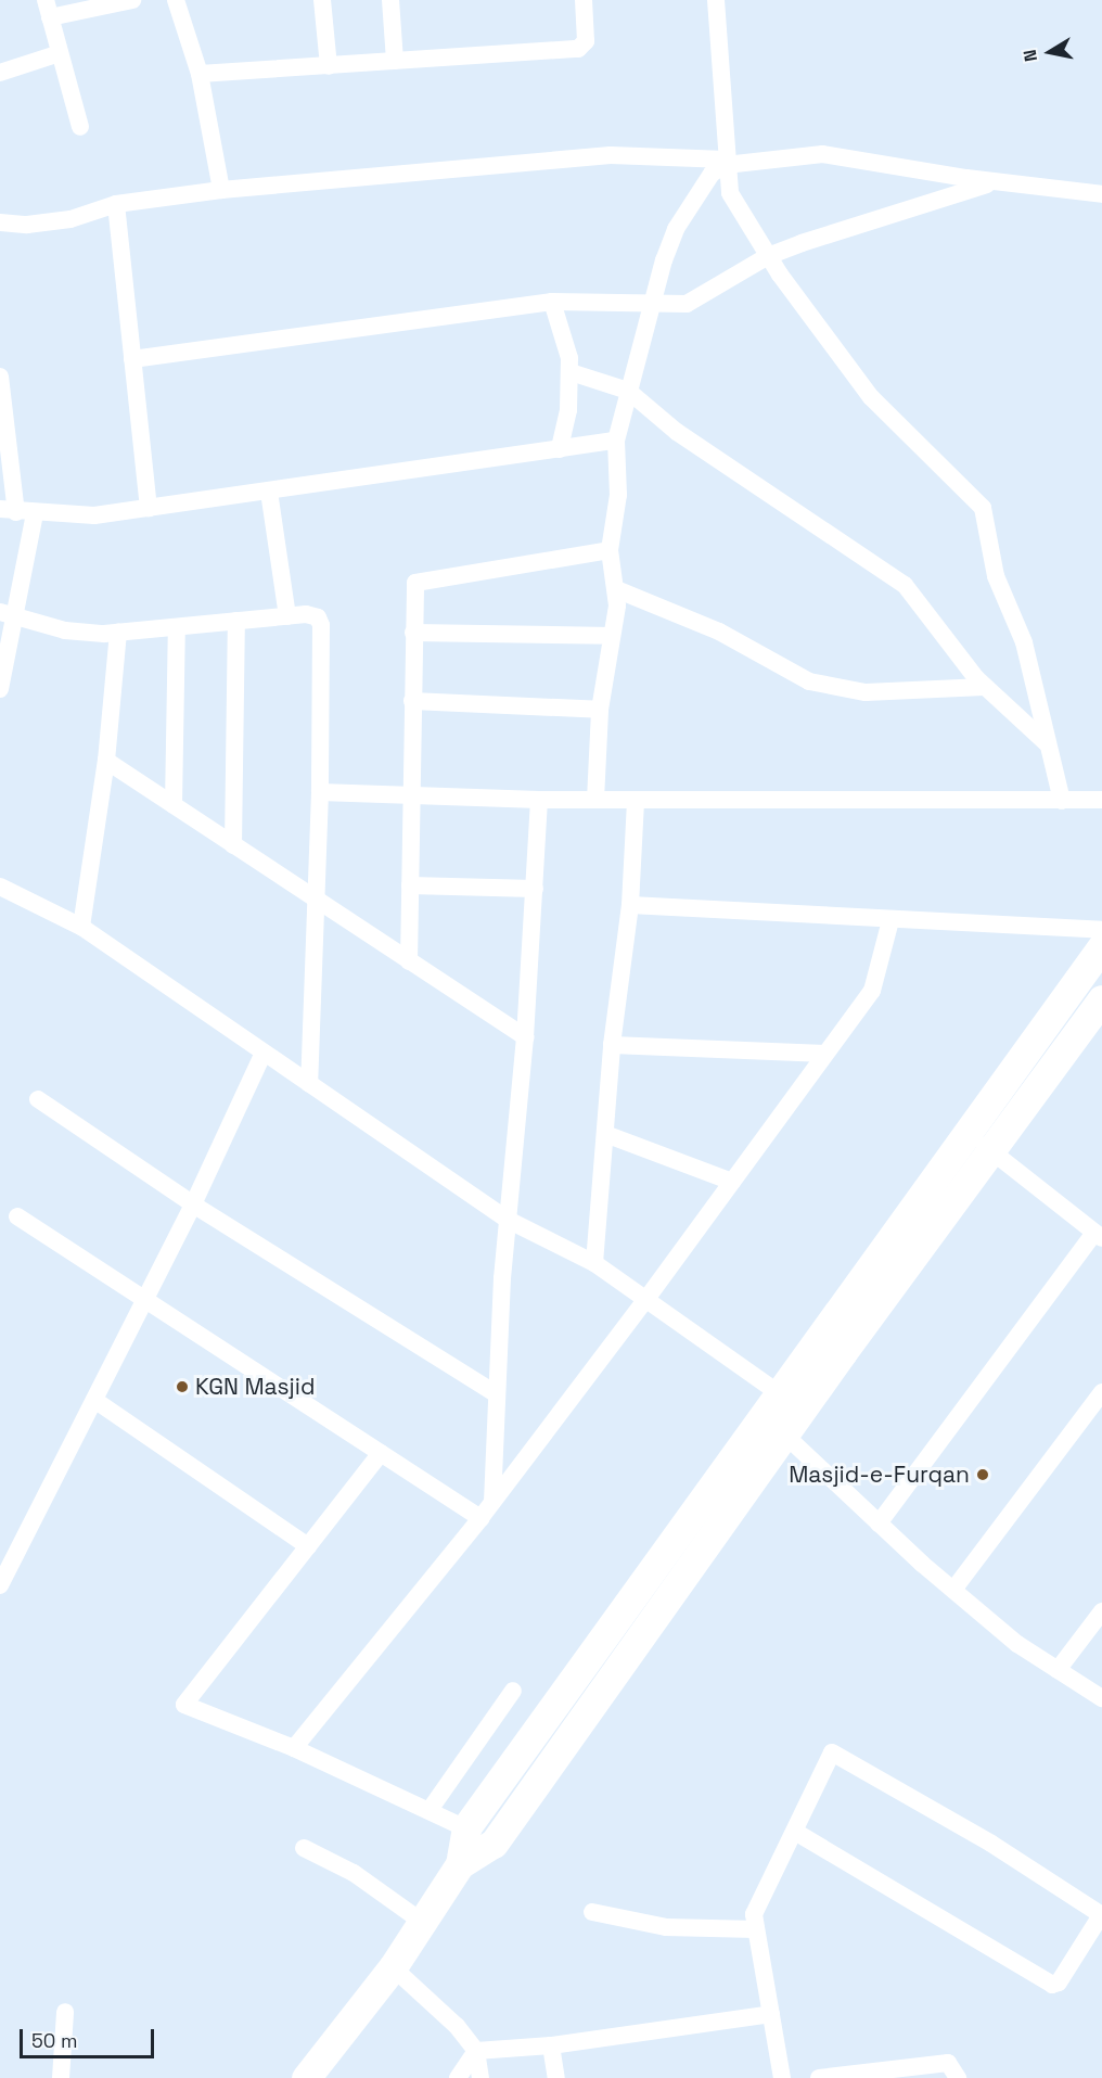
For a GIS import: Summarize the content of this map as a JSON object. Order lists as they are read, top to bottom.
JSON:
{
  "places": ["KGN Masjid", "Masjid-e-Furqan"],
  "scale_bar": "50 m",
  "north": "left"
}
